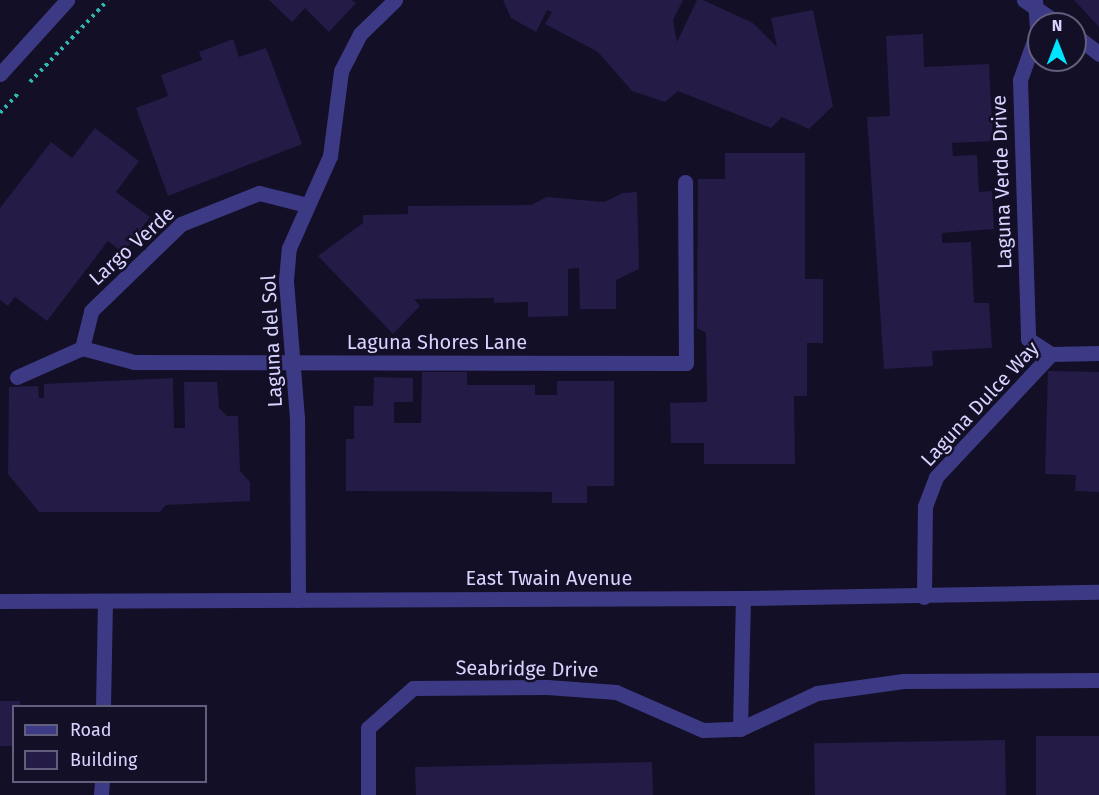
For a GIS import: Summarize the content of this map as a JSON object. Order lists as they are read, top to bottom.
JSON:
{
  "streets": {
    "street": [
      "Laguna Verde Drive",
      "Largo Verde",
      "Laguna del Sol",
      "Laguna Shores Lane",
      "Laguna Dulce Way",
      "East Twain Avenue",
      "Seabridge Drive"
    ]
  },
  "crossings": [
    ["Laguna Verde Drive", "Laguna Dulce Way"],
    ["Largo Verde", "Laguna del Sol"],
    ["Largo Verde", "Laguna Shores Lane"],
    ["Laguna del Sol", "Laguna Shores Lane"],
    ["Laguna del Sol", "East Twain Avenue"],
    ["Laguna Dulce Way", "East Twain Avenue"]
  ],
  "legend": ["Road", "Building"],
  "north": "top"
}
